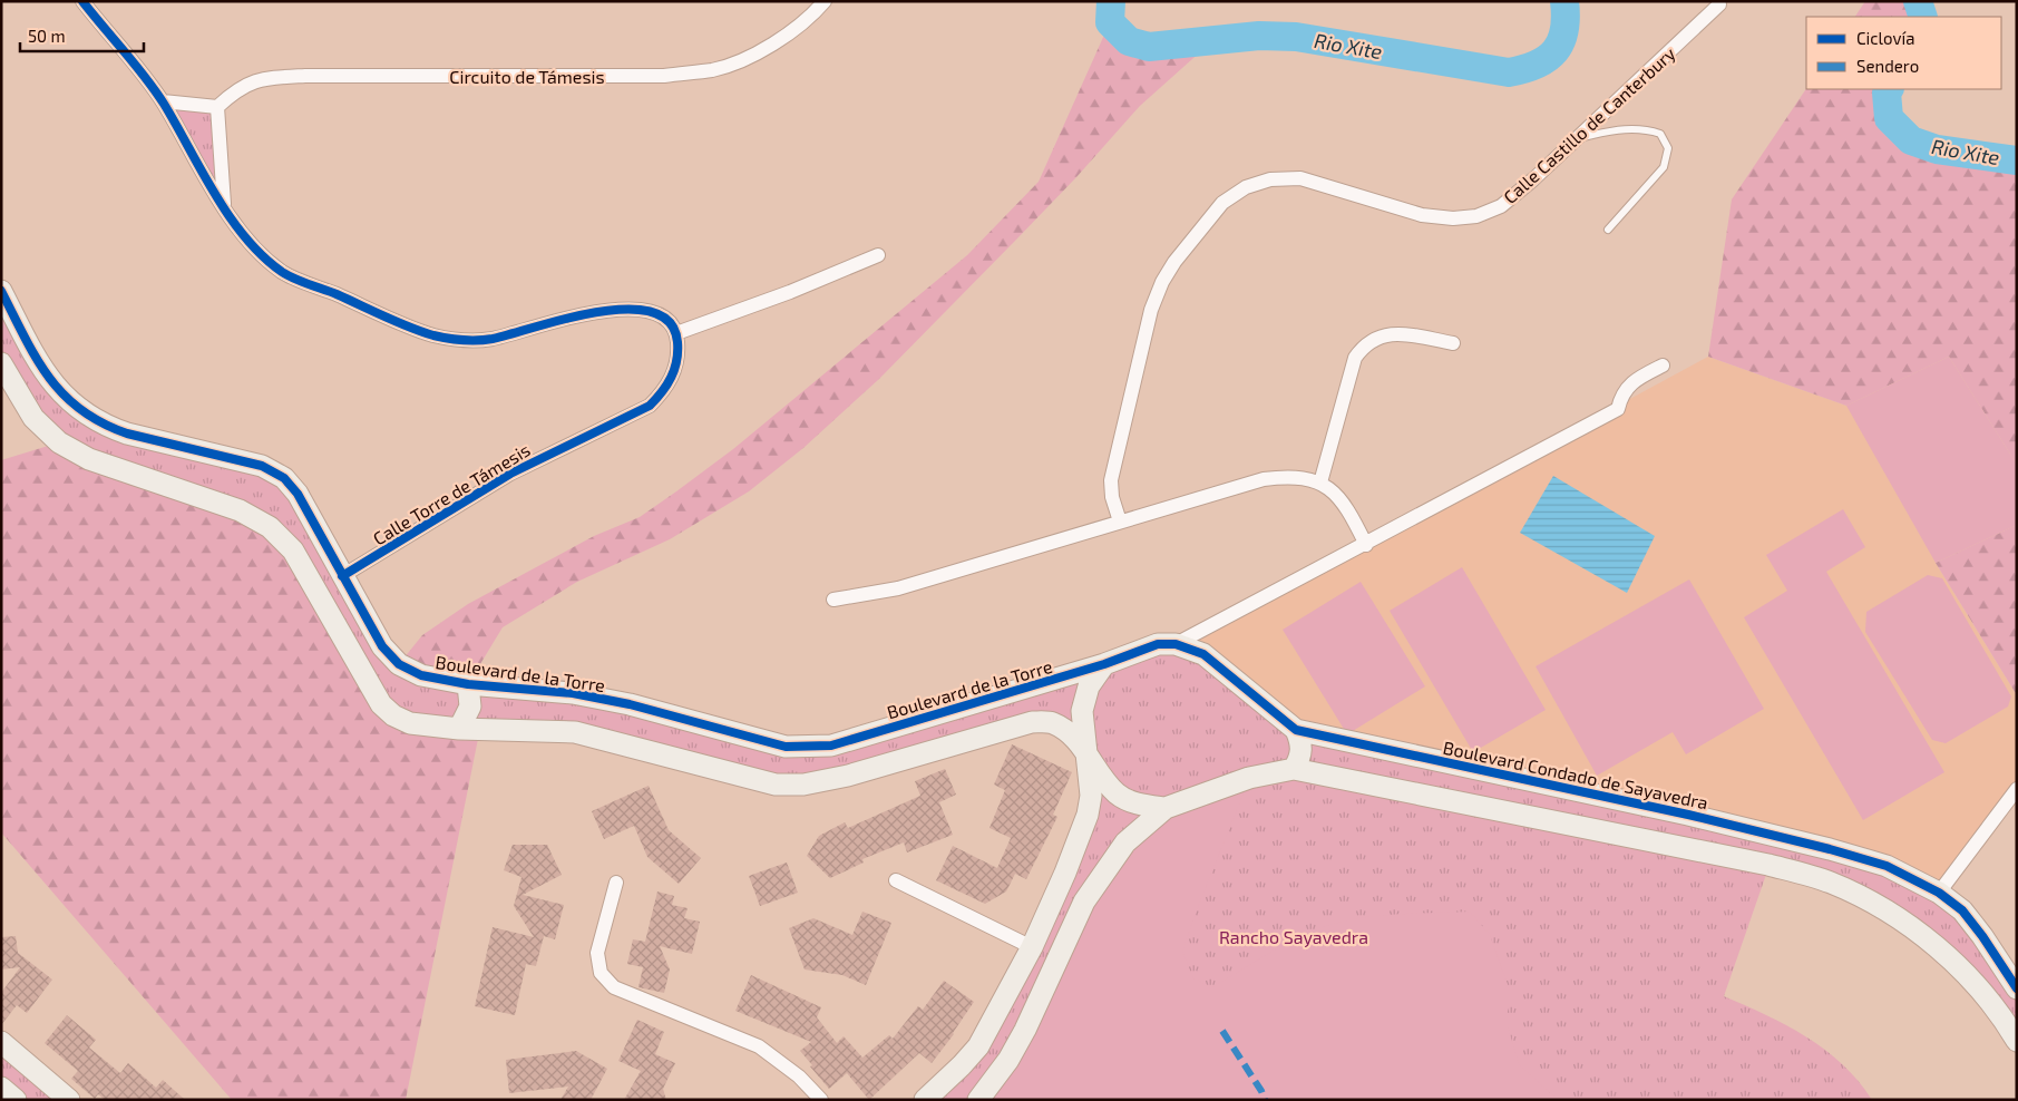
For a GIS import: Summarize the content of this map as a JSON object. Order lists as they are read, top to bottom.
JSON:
{
  "streets": {
    "street": [
      "Circuito de Támesis",
      "Calle Castillo de Canterbury",
      "Calle Torre de Támesis",
      "Boulevard de la Torre",
      "Boulevard Condado de Sayavedra"
    ]
  },
  "crossings": [
    ["Calle Torre de Támesis", "Boulevard de la Torre"],
    ["Boulevard de la Torre", "Boulevard Condado de Sayavedra"]
  ],
  "water": ["Rio Xite"],
  "parks": ["Rancho Sayavedra"],
  "legend": ["Ciclovía", "Sendero"],
  "scale_bar": "50 m"
}
